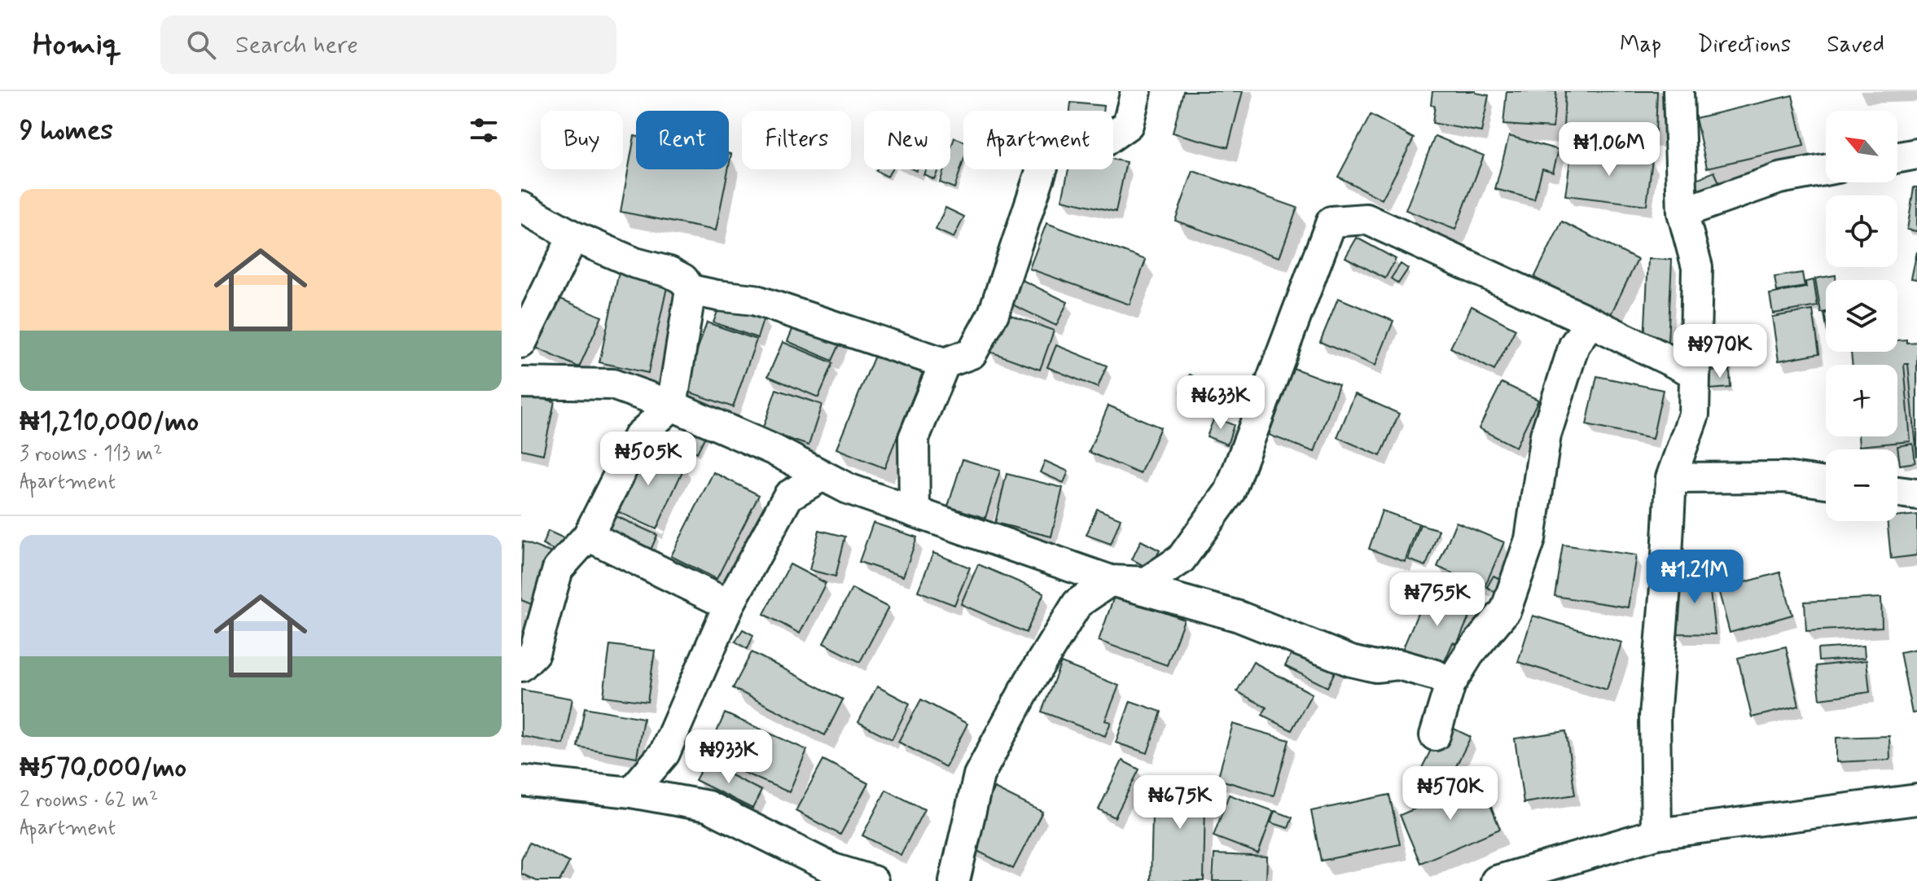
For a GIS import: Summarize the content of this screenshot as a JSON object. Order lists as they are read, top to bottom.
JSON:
{
  "north": "top left",
  "page": {
    "header": "Homiq",
    "search": "Search here",
    "nav": ["Map", "Directions", "Saved"],
    "heading": "9 homes",
    "map_buttons": ["+", "−"],
    "chip": [
      "Buy",
      "Rent",
      "Filters",
      "New",
      "Apartment"
    ],
    "price": [
      "₦1.06M",
      "₦970K",
      "₦633K",
      "₦505K",
      "₦1.21M",
      "₦755K",
      "₦933K",
      "₦570K",
      "₦675K"
    ],
    "list": [
      {
        "name": "₦1,210,000/mo",
        "note": "3 rooms · 113 m² · Apartment"
      },
      {
        "name": "₦570,000/mo",
        "note": "2 rooms · 62 m² · Apartment"
      }
    ]
  }
}
